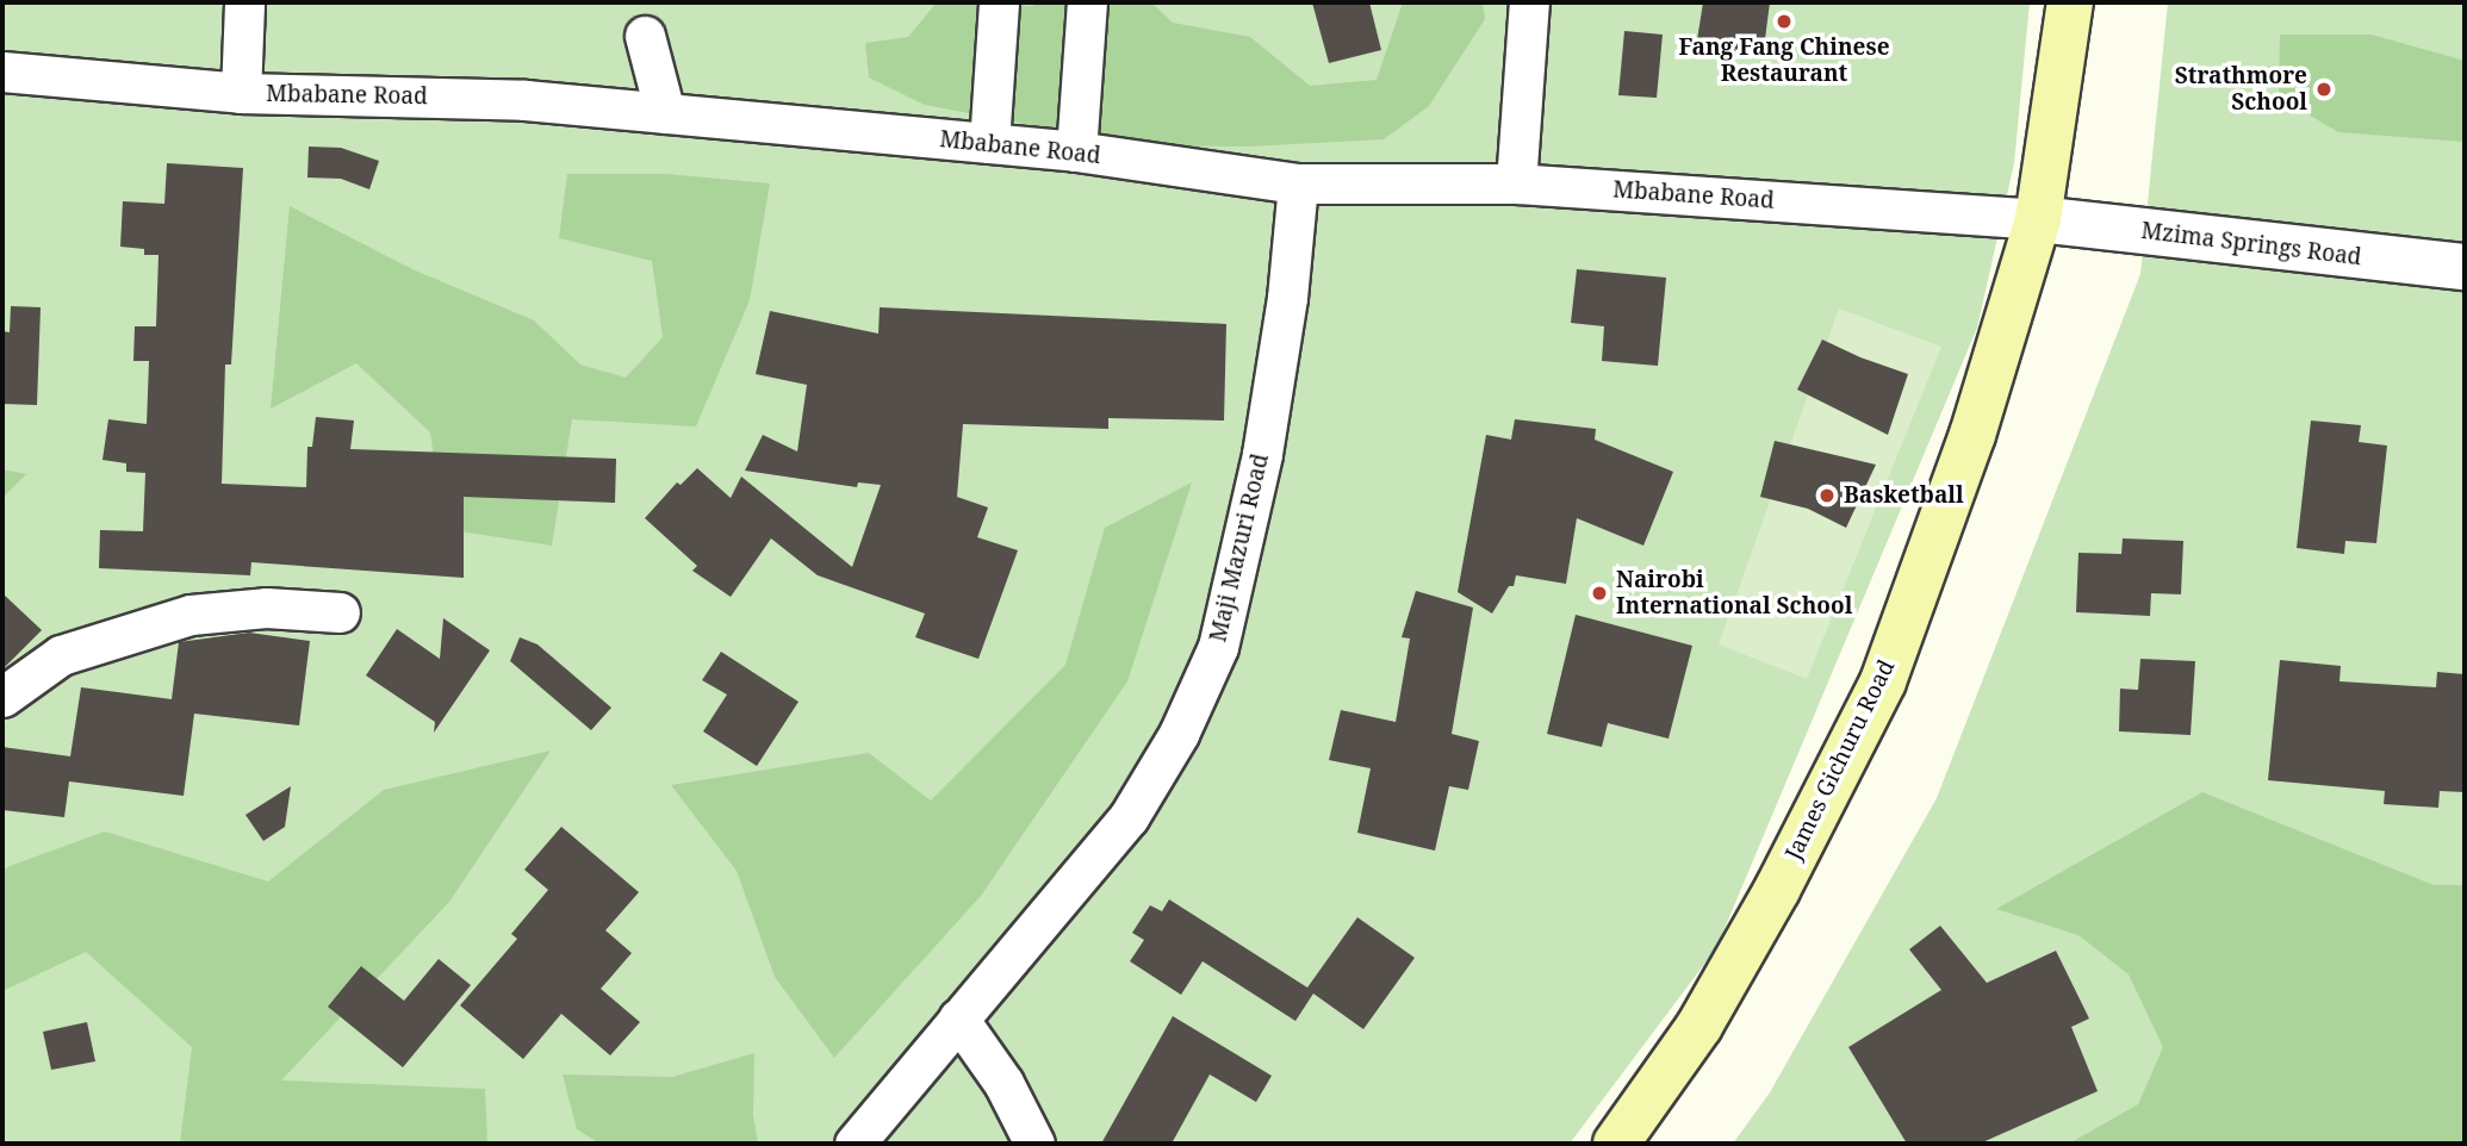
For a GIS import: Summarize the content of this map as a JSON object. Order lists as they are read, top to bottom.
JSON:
{
  "streets": {
    "main road": ["James Gichuru Road"],
    "street": ["Mbabane Road", "Mzima Springs Road", "Maji Mazuri Road"]
  },
  "crossings": [
    ["Mbabane Road", "Mzima Springs Road"],
    ["Mbabane Road", "Maji Mazuri Road"],
    ["Mbabane Road", "James Gichuru Road"],
    ["Mzima Springs Road", "James Gichuru Road"]
  ],
  "places": [
    "Fang Fang Chinese Restaurant",
    "Strathmore School",
    "Basketball",
    "Nairobi International School"
  ]
}
